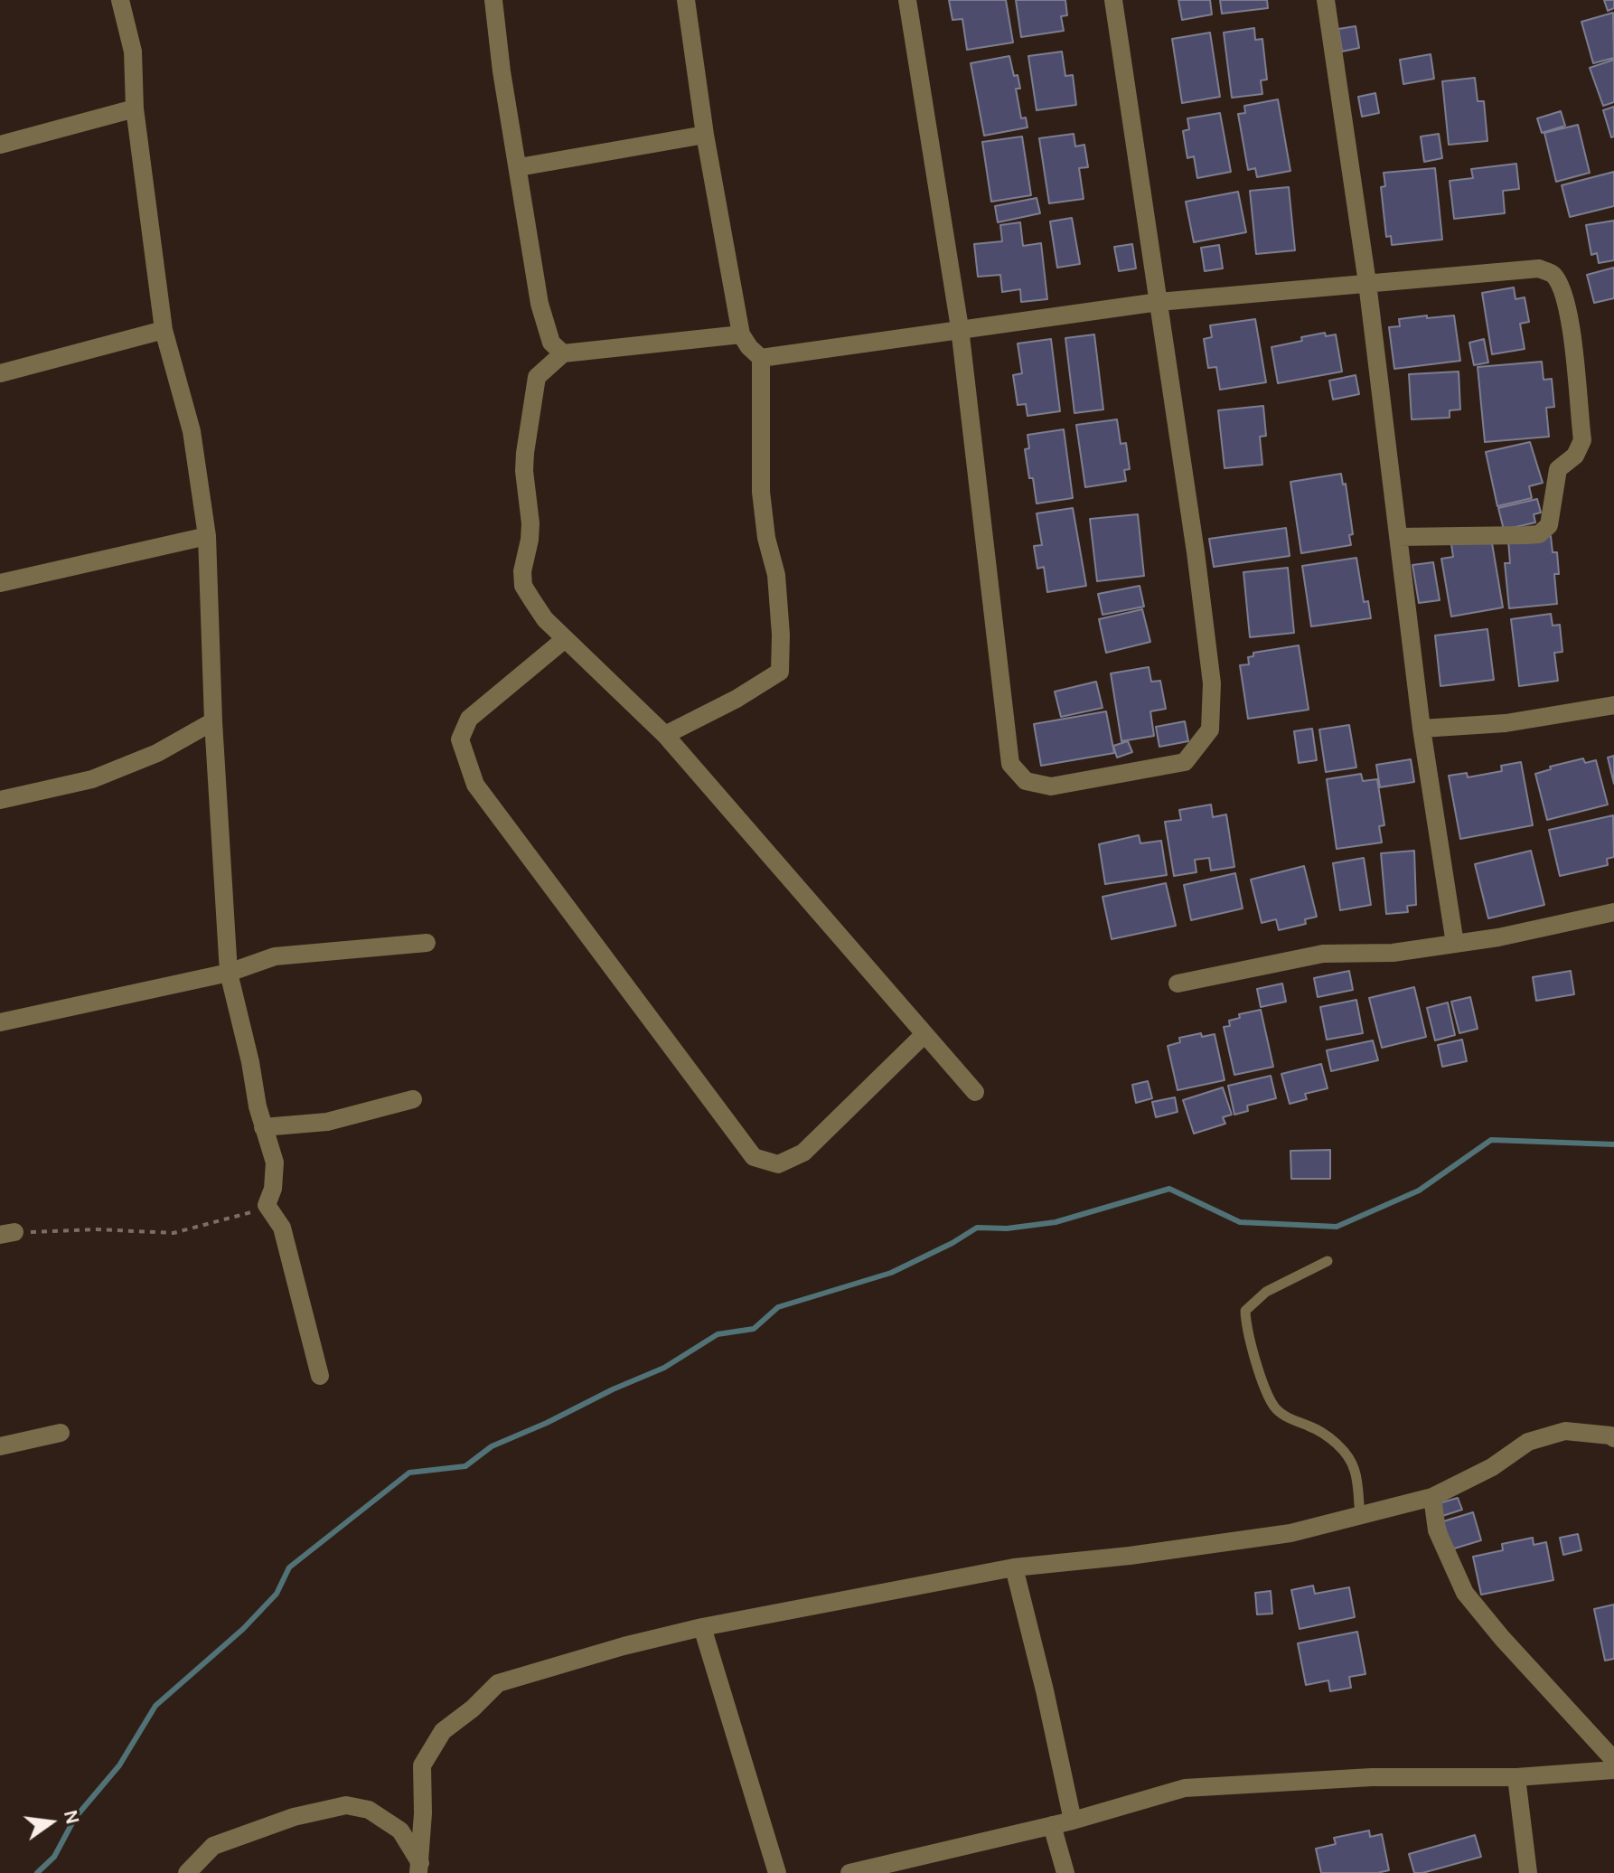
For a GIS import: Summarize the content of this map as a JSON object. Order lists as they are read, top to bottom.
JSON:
{
  "north": "right"
}
